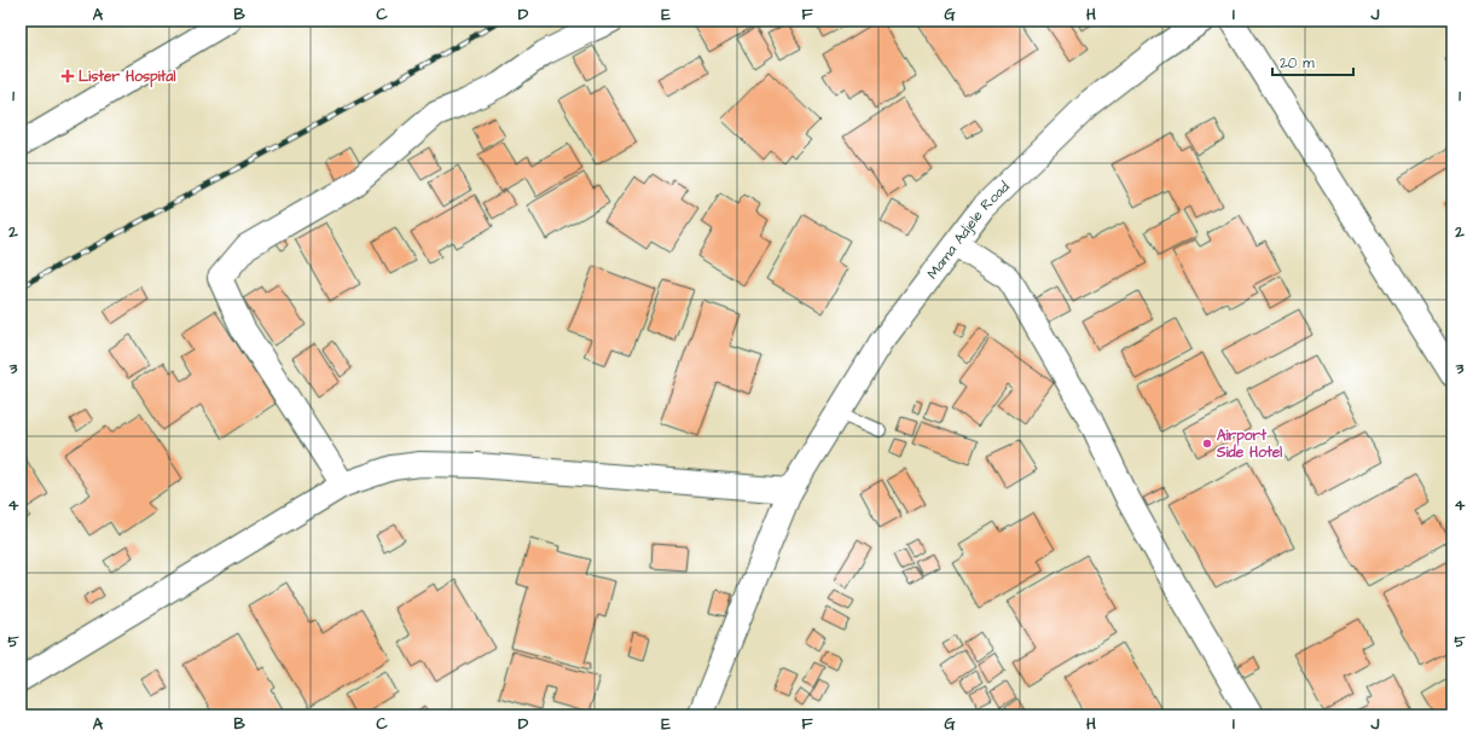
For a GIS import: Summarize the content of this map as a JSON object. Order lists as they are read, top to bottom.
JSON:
{
  "streets": {
    "street": ["Mama Adjele Road"]
  },
  "places": {
    "health": ["Lister Hospital"],
    "other": ["Airport Side Hotel"]
  },
  "scale_bar": "20 m",
  "grid": {
    "columns": [
      "A",
      "B",
      "C",
      "D",
      "E",
      "F",
      "G",
      "H",
      "I",
      "J"
    ],
    "rows": [
      "1",
      "2",
      "3",
      "4",
      "5"
    ]
  }
}
